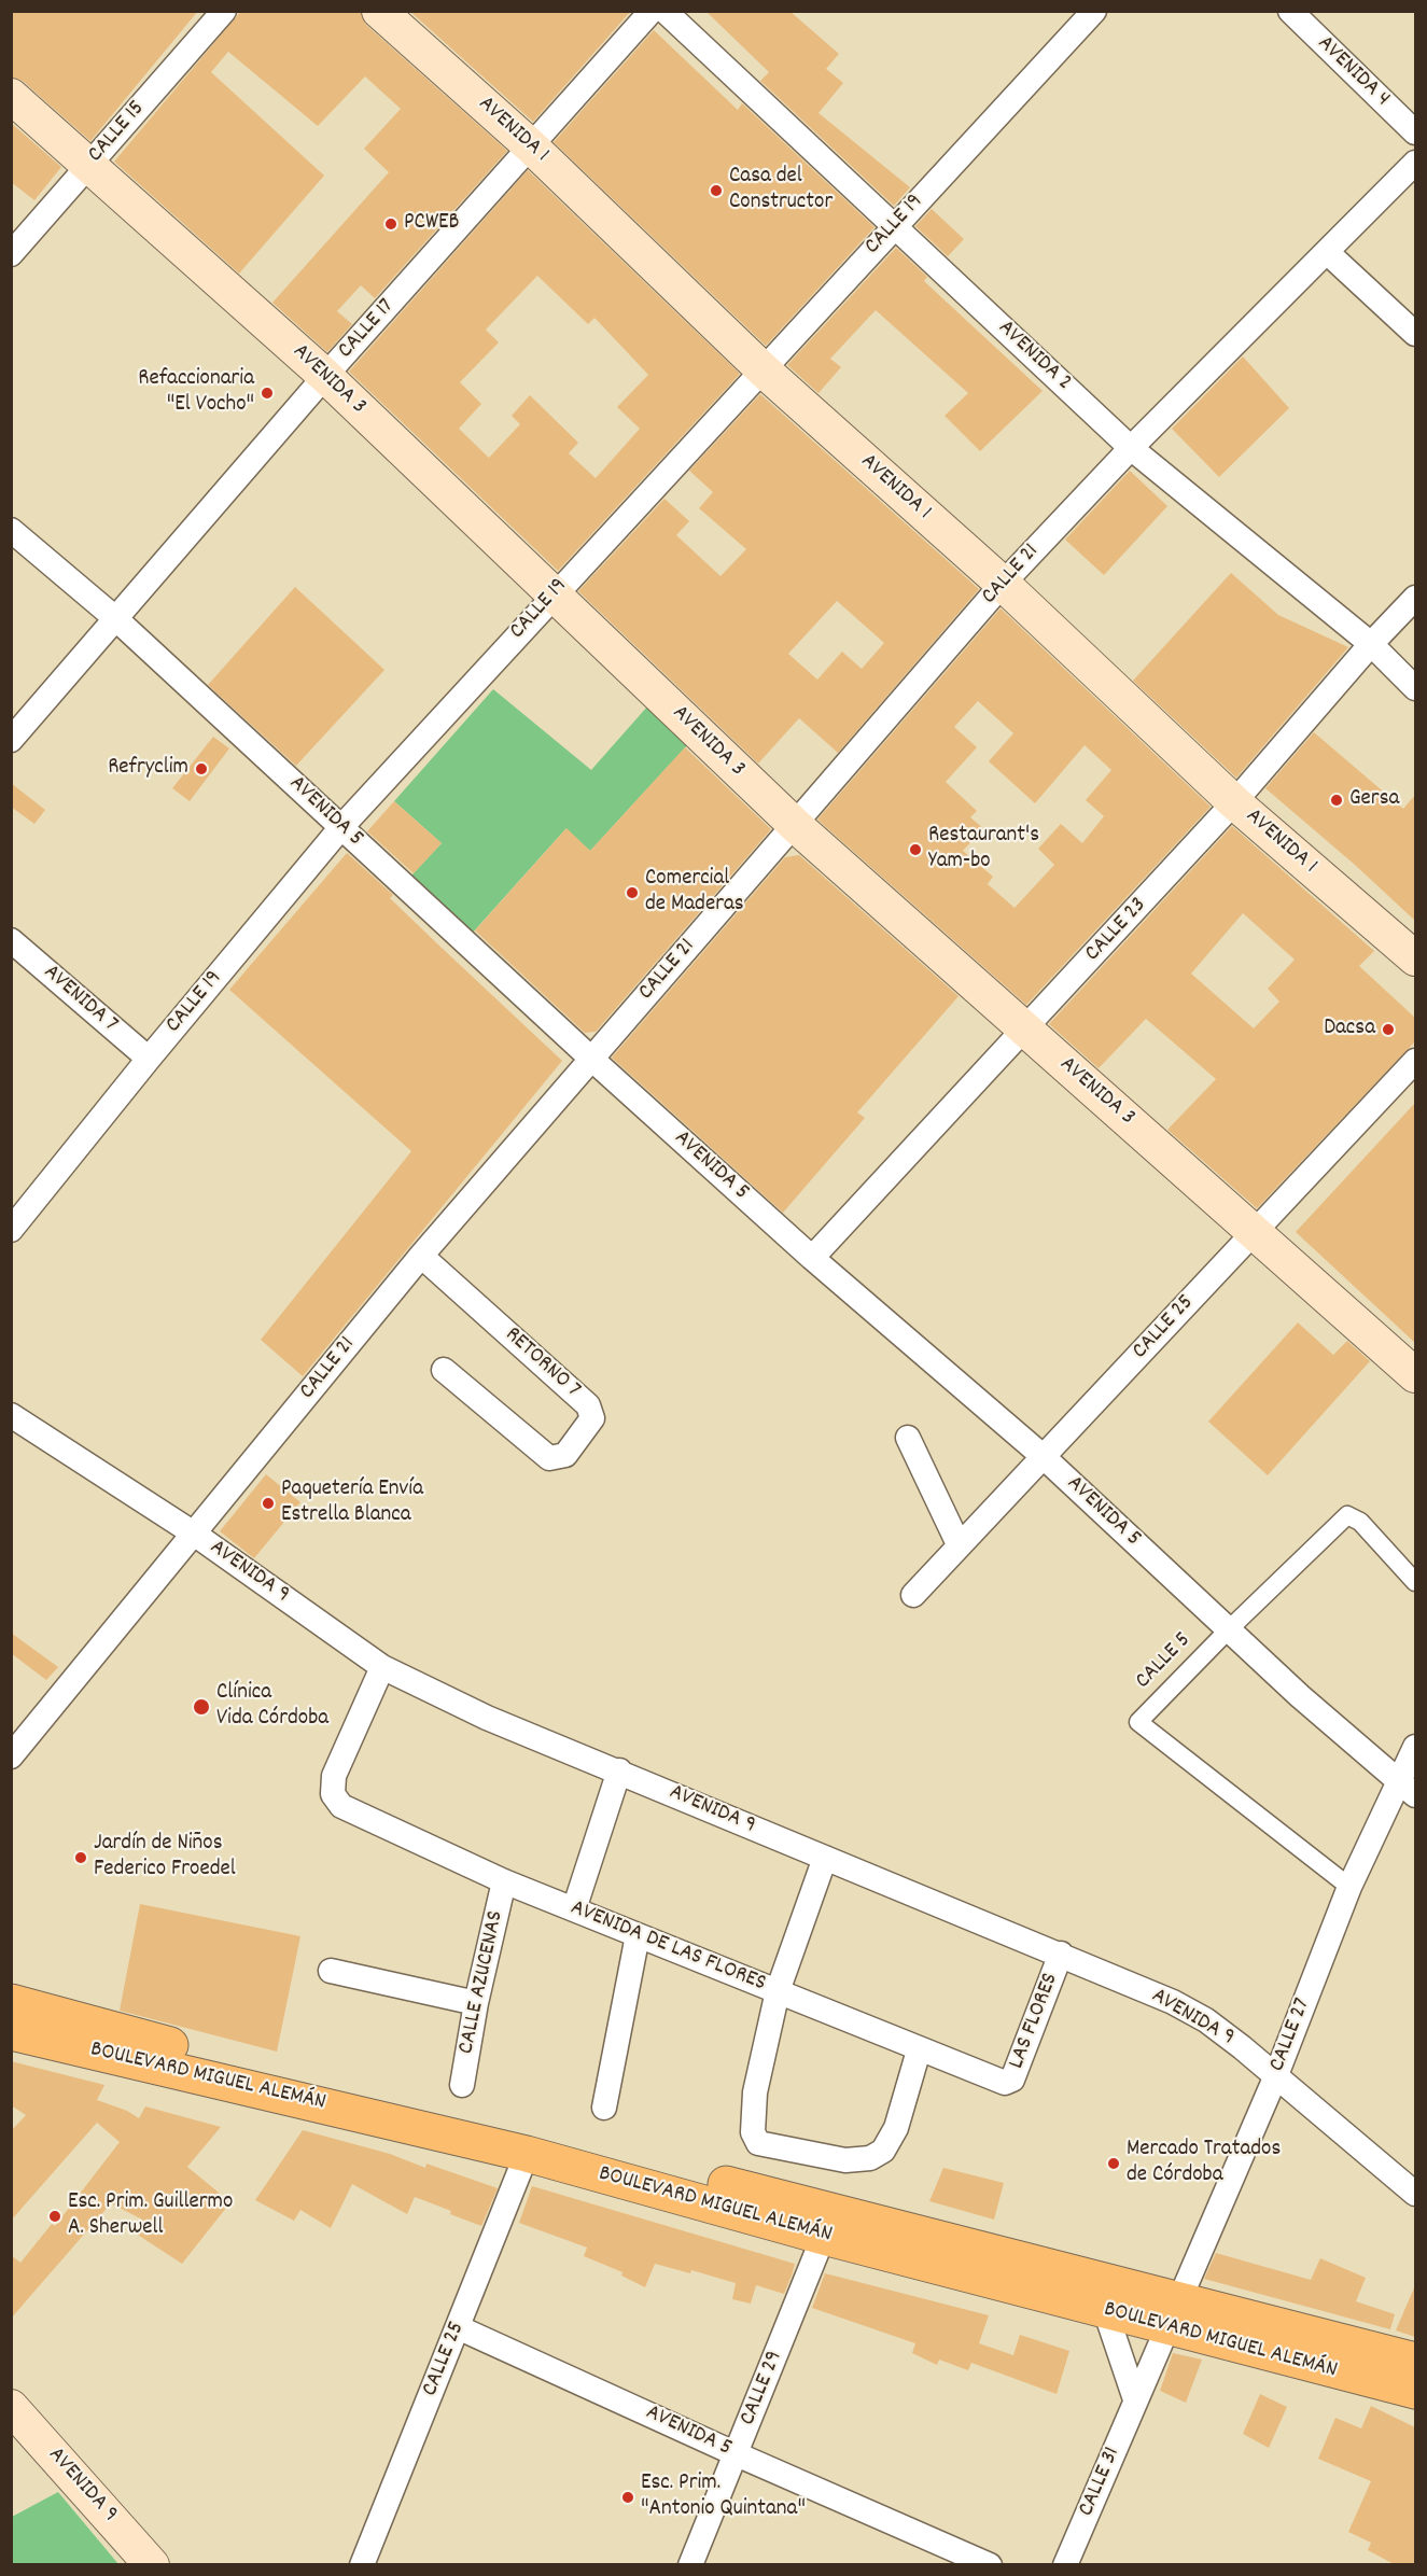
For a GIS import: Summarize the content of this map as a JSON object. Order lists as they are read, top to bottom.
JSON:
{
  "streets": {
    "main road": [
      "AVENIDA 1",
      "AVENIDA 3",
      "AVENIDA 9",
      "BOULEVARD MIGUEL ALEMÁN"
    ],
    "street": [
      "AVENIDA 4",
      "CALLE 15",
      "CALLE 19",
      "CALLE 17",
      "AVENIDA 2",
      "CALLE 21",
      "AVENIDA 5",
      "CALLE 23",
      "AVENIDA 7",
      "CALLE 25",
      "RETORNO 7",
      "CALLE 5",
      "AVENIDA DE LAS FLORES",
      "CALLE AZUCENAS",
      "LAS FLORES",
      "CALLE 27",
      "CALLE 29",
      "CALLE 31"
    ]
  },
  "crossings": [
    ["AVENIDA 1", "CALLE 19"],
    ["AVENIDA 1", "CALLE 17"],
    ["AVENIDA 1", "CALLE 21"],
    ["AVENIDA 1", "CALLE 23"],
    ["CALLE 15", "AVENIDA 3"],
    ["CALLE 19", "AVENIDA 2"],
    ["CALLE 19", "AVENIDA 3"],
    ["CALLE 19", "AVENIDA 5"],
    ["CALLE 19", "AVENIDA 7"],
    ["CALLE 17", "AVENIDA 3"],
    ["CALLE 17", "AVENIDA 5"],
    ["AVENIDA 2", "CALLE 21"],
    ["AVENIDA 2", "CALLE 23"],
    ["AVENIDA 3", "CALLE 21"],
    ["AVENIDA 3", "CALLE 23"],
    ["AVENIDA 3", "CALLE 25"],
    ["CALLE 21", "AVENIDA 5"],
    ["CALLE 21", "RETORNO 7"],
    ["CALLE 21", "AVENIDA 9"],
    ["AVENIDA 5", "CALLE 23"],
    ["AVENIDA 5", "CALLE 25"],
    ["AVENIDA 5", "CALLE 5"],
    ["AVENIDA 5", "CALLE 27"],
    ["AVENIDA 5", "CALLE 29"],
    ["CALLE 25", "BOULEVARD MIGUEL ALEMÁN"],
    ["AVENIDA 9", "AVENIDA DE LAS FLORES"],
    ["AVENIDA 9", "LAS FLORES"],
    ["AVENIDA 9", "CALLE 27"],
    ["CALLE 5", "CALLE 27"],
    ["AVENIDA DE LAS FLORES", "CALLE AZUCENAS"],
    ["AVENIDA DE LAS FLORES", "LAS FLORES"],
    ["CALLE 27", "BOULEVARD MIGUEL ALEMÁN"],
    ["CALLE 27", "CALLE 31"],
    ["BOULEVARD MIGUEL ALEMÁN", "CALLE 29"],
    ["BOULEVARD MIGUEL ALEMÁN", "CALLE 31"]
  ],
  "places": [
    "Casa del Constructor",
    "PCWEB",
    "Refaccionaria \"El Vocho\"",
    "Refryclim",
    "Gersa",
    "Restaurant's Yam-bo",
    "Comercial de Maderas",
    "Dacsa",
    "Paquetería Envía Estrella Blanca",
    "Clínica Vida Córdoba",
    "Jardín de Niños Federico Froedel",
    "Mercado Tratados de Córdoba",
    "Esc. Prim. Guillermo A. Sherwell",
    "Esc. Prim. \"Antonio Quintana\""
  ]
}
